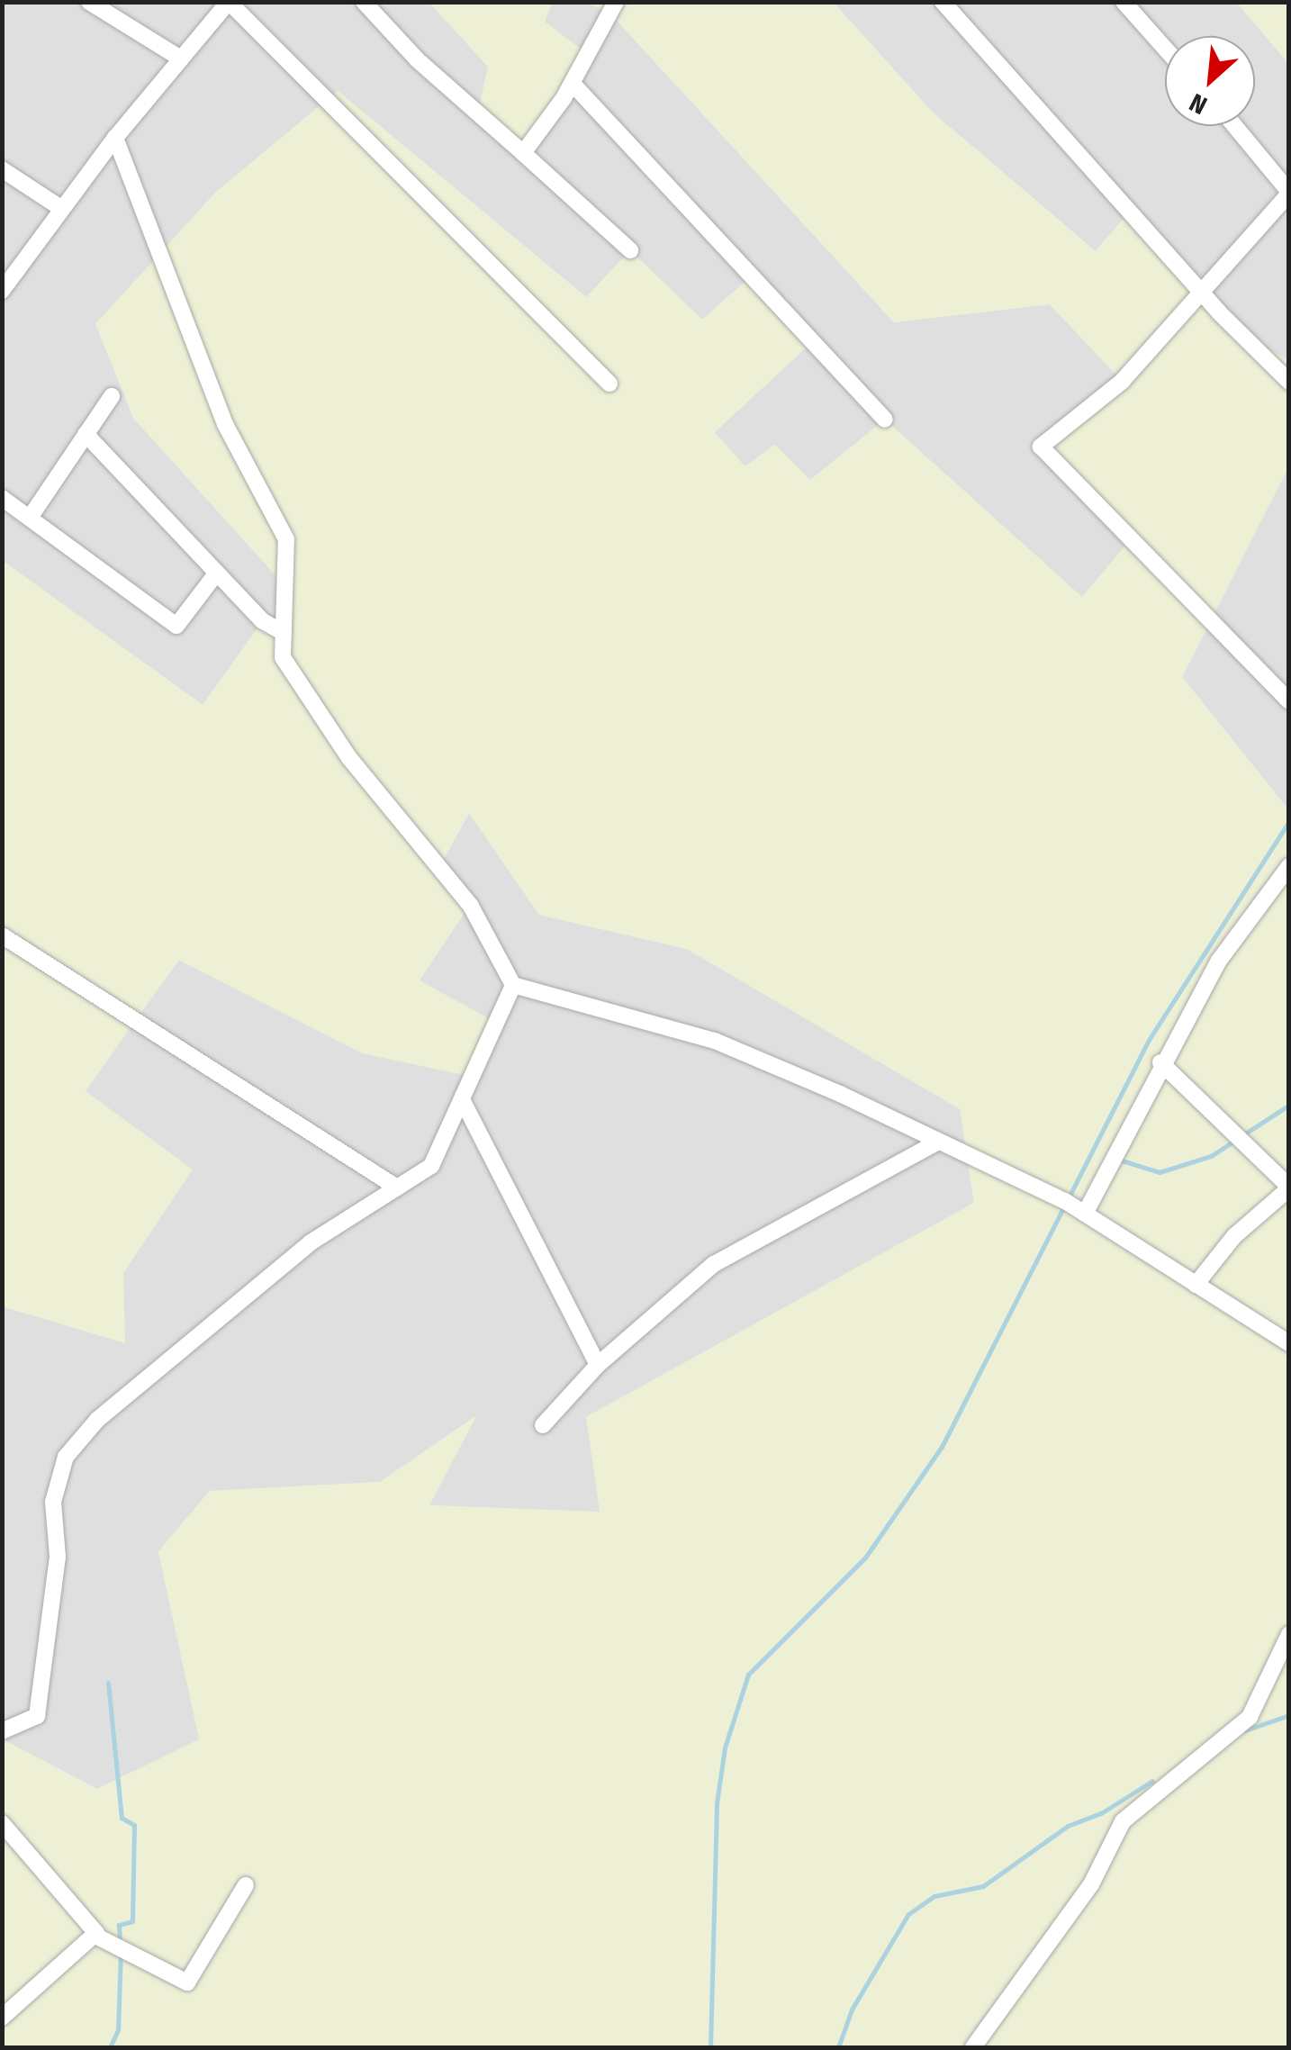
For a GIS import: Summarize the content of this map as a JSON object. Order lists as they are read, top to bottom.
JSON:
{
  "north": "bottom left"
}
